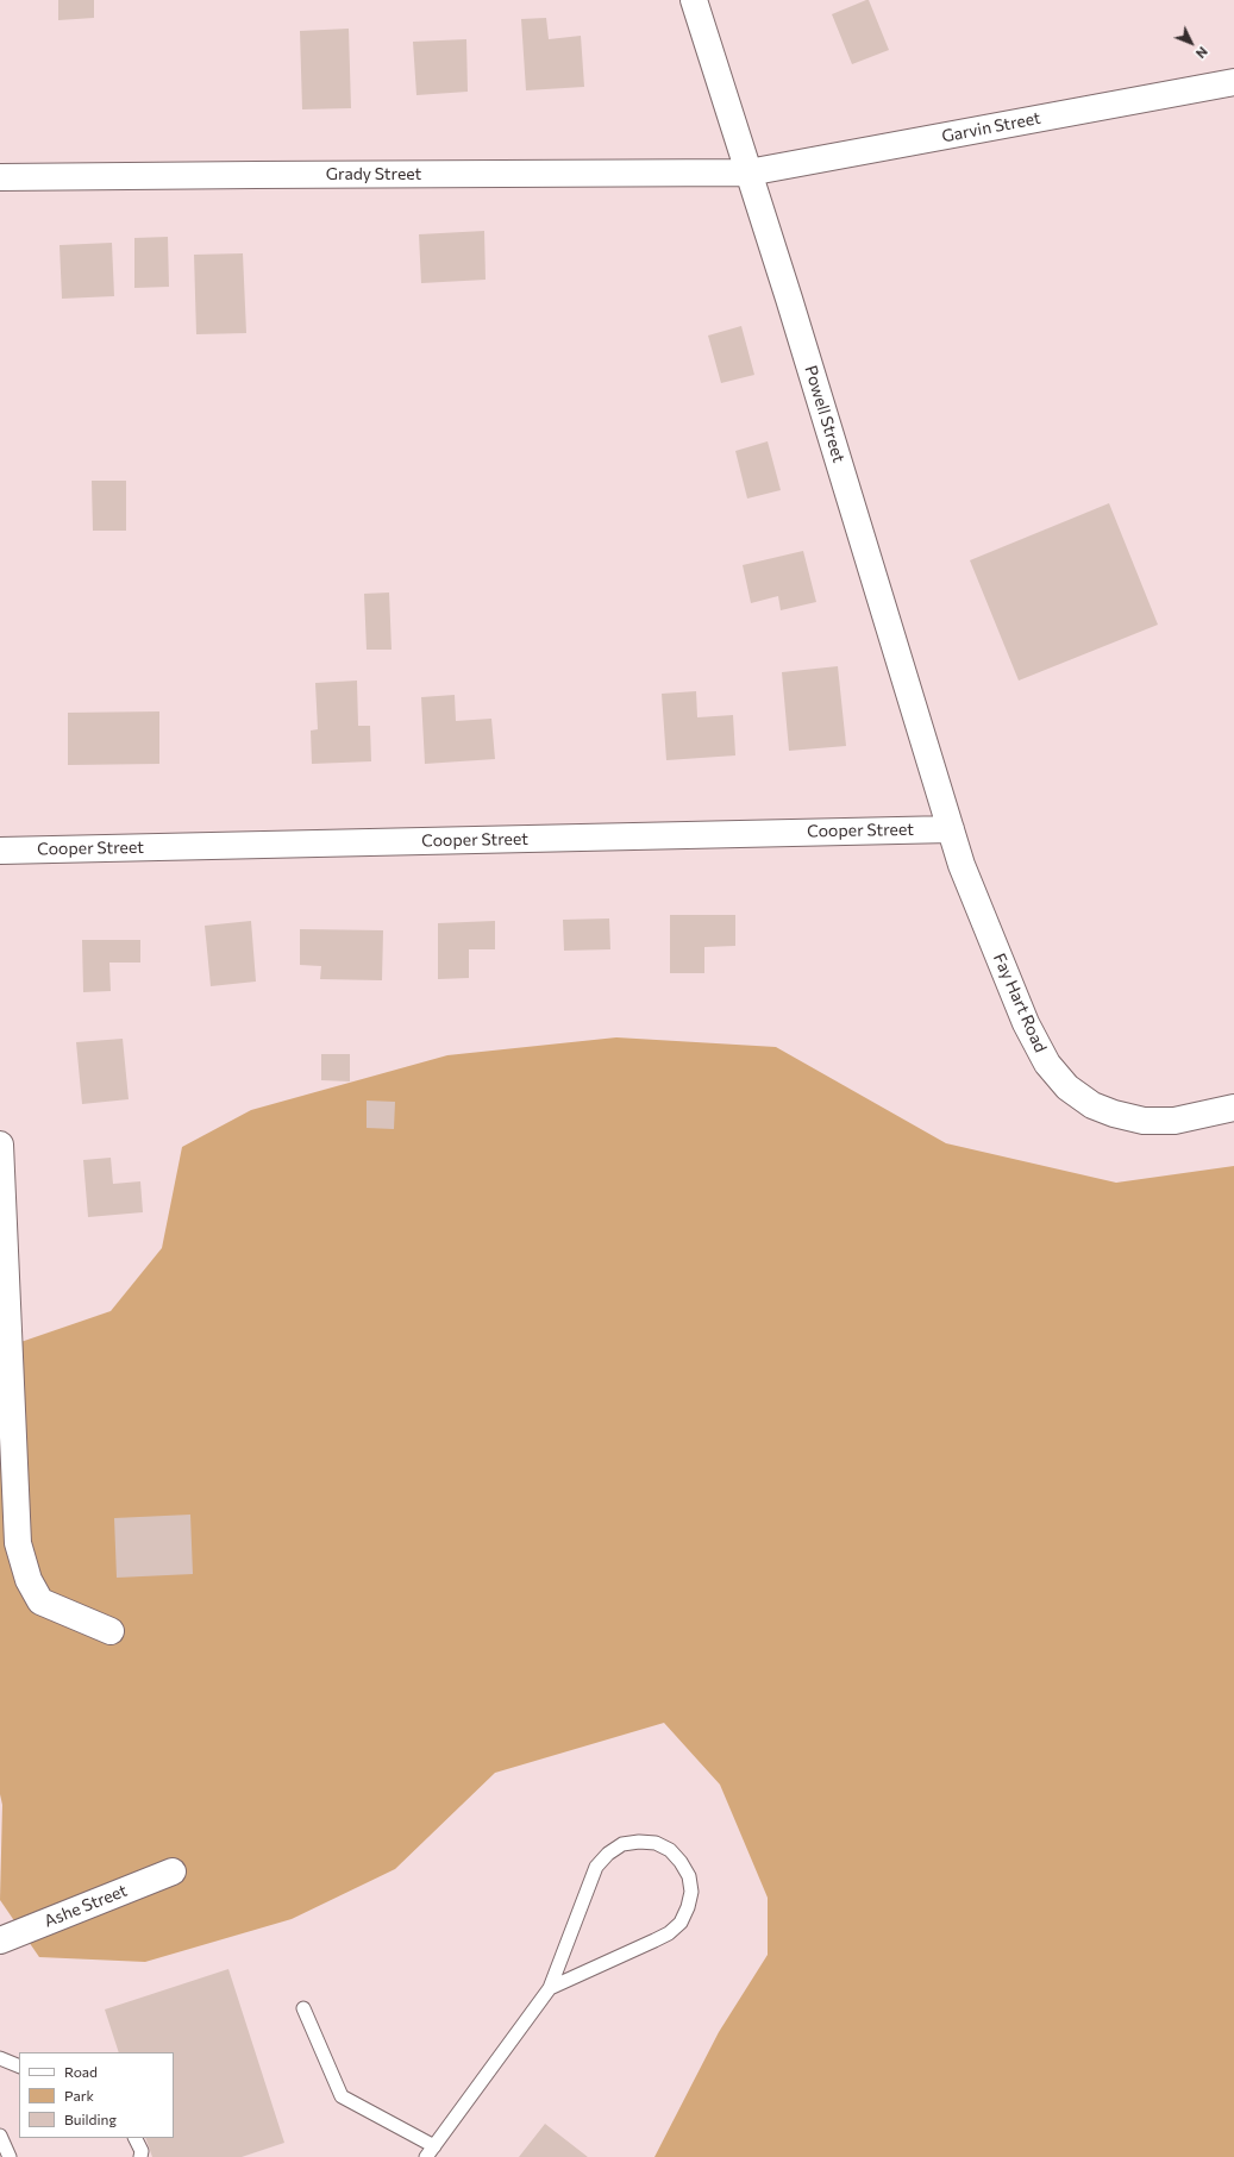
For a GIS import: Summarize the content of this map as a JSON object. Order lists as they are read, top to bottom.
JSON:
{
  "streets": {
    "street": [
      "Garvin Street",
      "Grady Street",
      "Powell Street",
      "Cooper Street",
      "Fay Hart Road",
      "Ashe Street"
    ]
  },
  "crossings": [
    ["Garvin Street", "Grady Street"],
    ["Garvin Street", "Powell Street"],
    ["Grady Street", "Powell Street"],
    ["Powell Street", "Cooper Street"],
    ["Powell Street", "Fay Hart Road"],
    ["Cooper Street", "Fay Hart Road"]
  ],
  "legend": ["Road", "Park", "Building"],
  "north": "bottom right"
}
